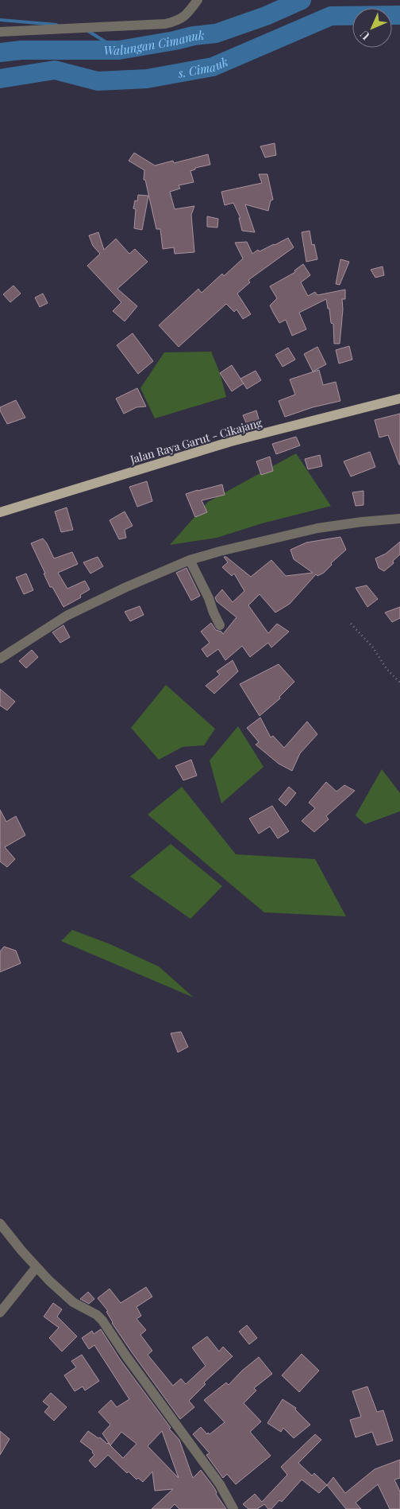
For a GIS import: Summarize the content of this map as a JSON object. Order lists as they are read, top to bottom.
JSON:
{
  "streets": {
    "main road": ["Jalan Raya Garut - Cikajang"]
  },
  "water": ["Walungan Cimanuk", "s. Cimauk"],
  "north": "bottom left"
}
